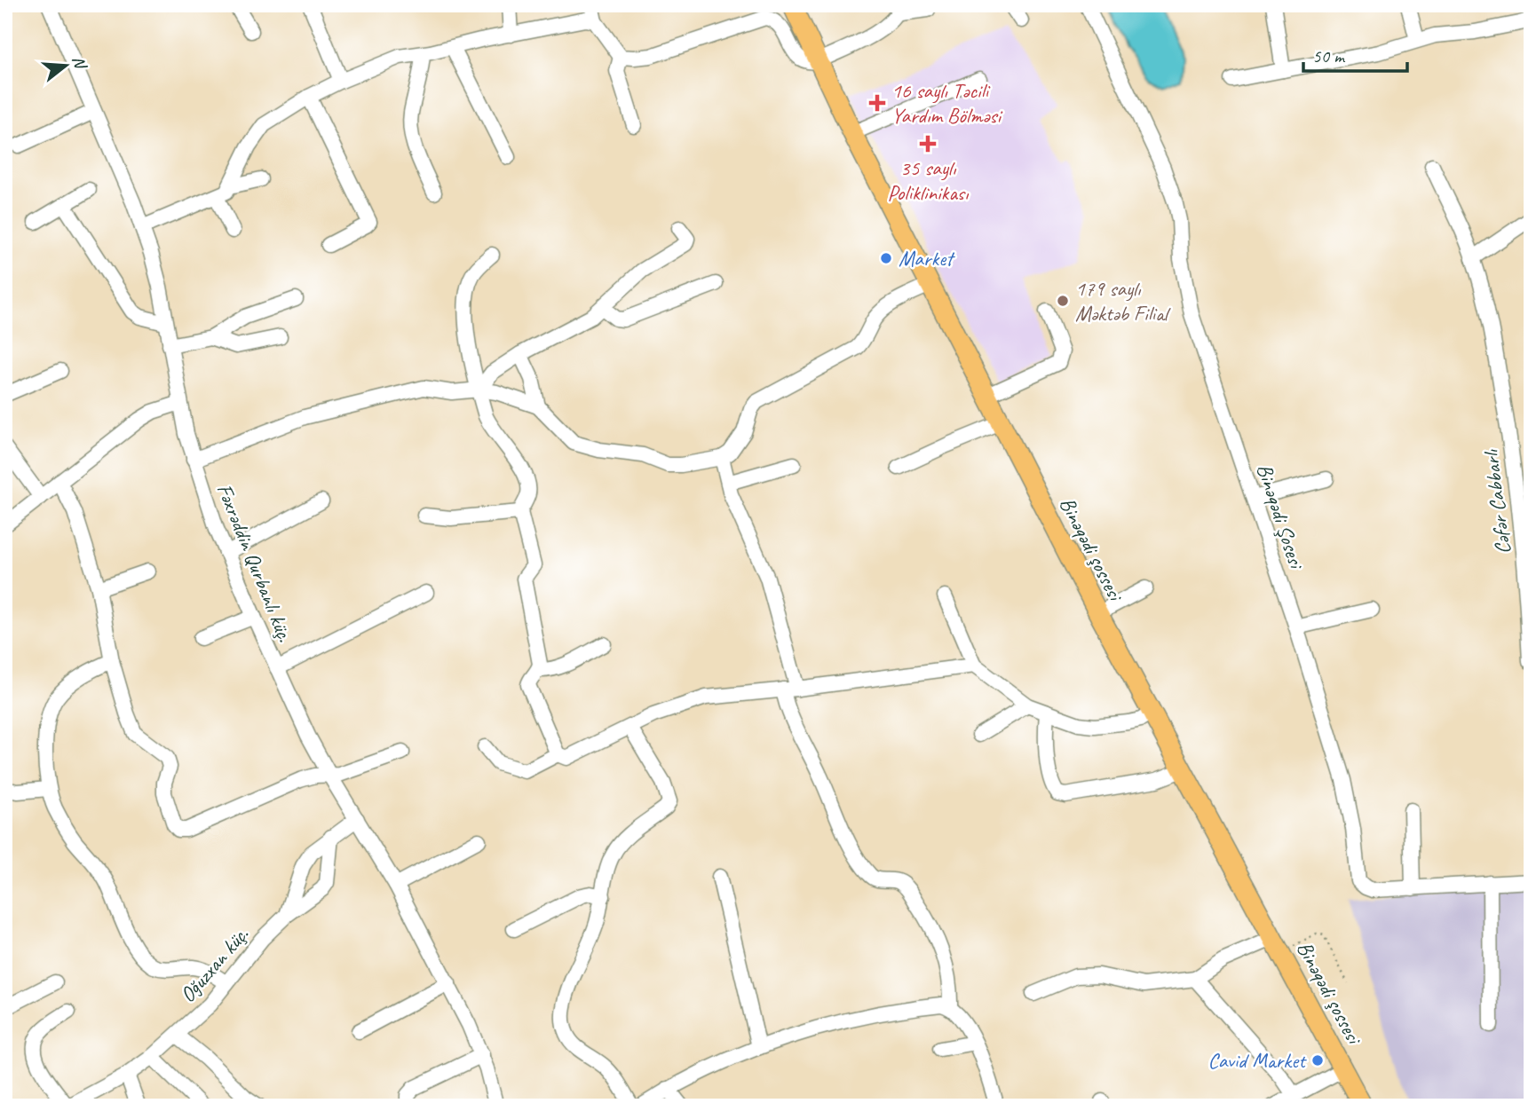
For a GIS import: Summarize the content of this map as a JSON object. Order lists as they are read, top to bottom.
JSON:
{
  "streets": {
    "main road": ["Binəqədi şossesi"],
    "street": [
      "Cəfər Cabbarlı",
      "Binəqədi Şosesi",
      "Fəxrəddin Qurbanlı küç.",
      "Oğuzxan küç."
    ]
  },
  "crossings": [
    ["Fəxrəddin Qurbanlı küç.", "Oğuzxan küç."]
  ],
  "places": {
    "health": ["16 saylı Təcili Yardım Bölməsi", "35 saylı Poliklinikası"],
    "other": ["Market", "179 saylı Məktəb Filial", "Cavid Market"]
  },
  "scale_bar": "50 m",
  "north": "right"
}
